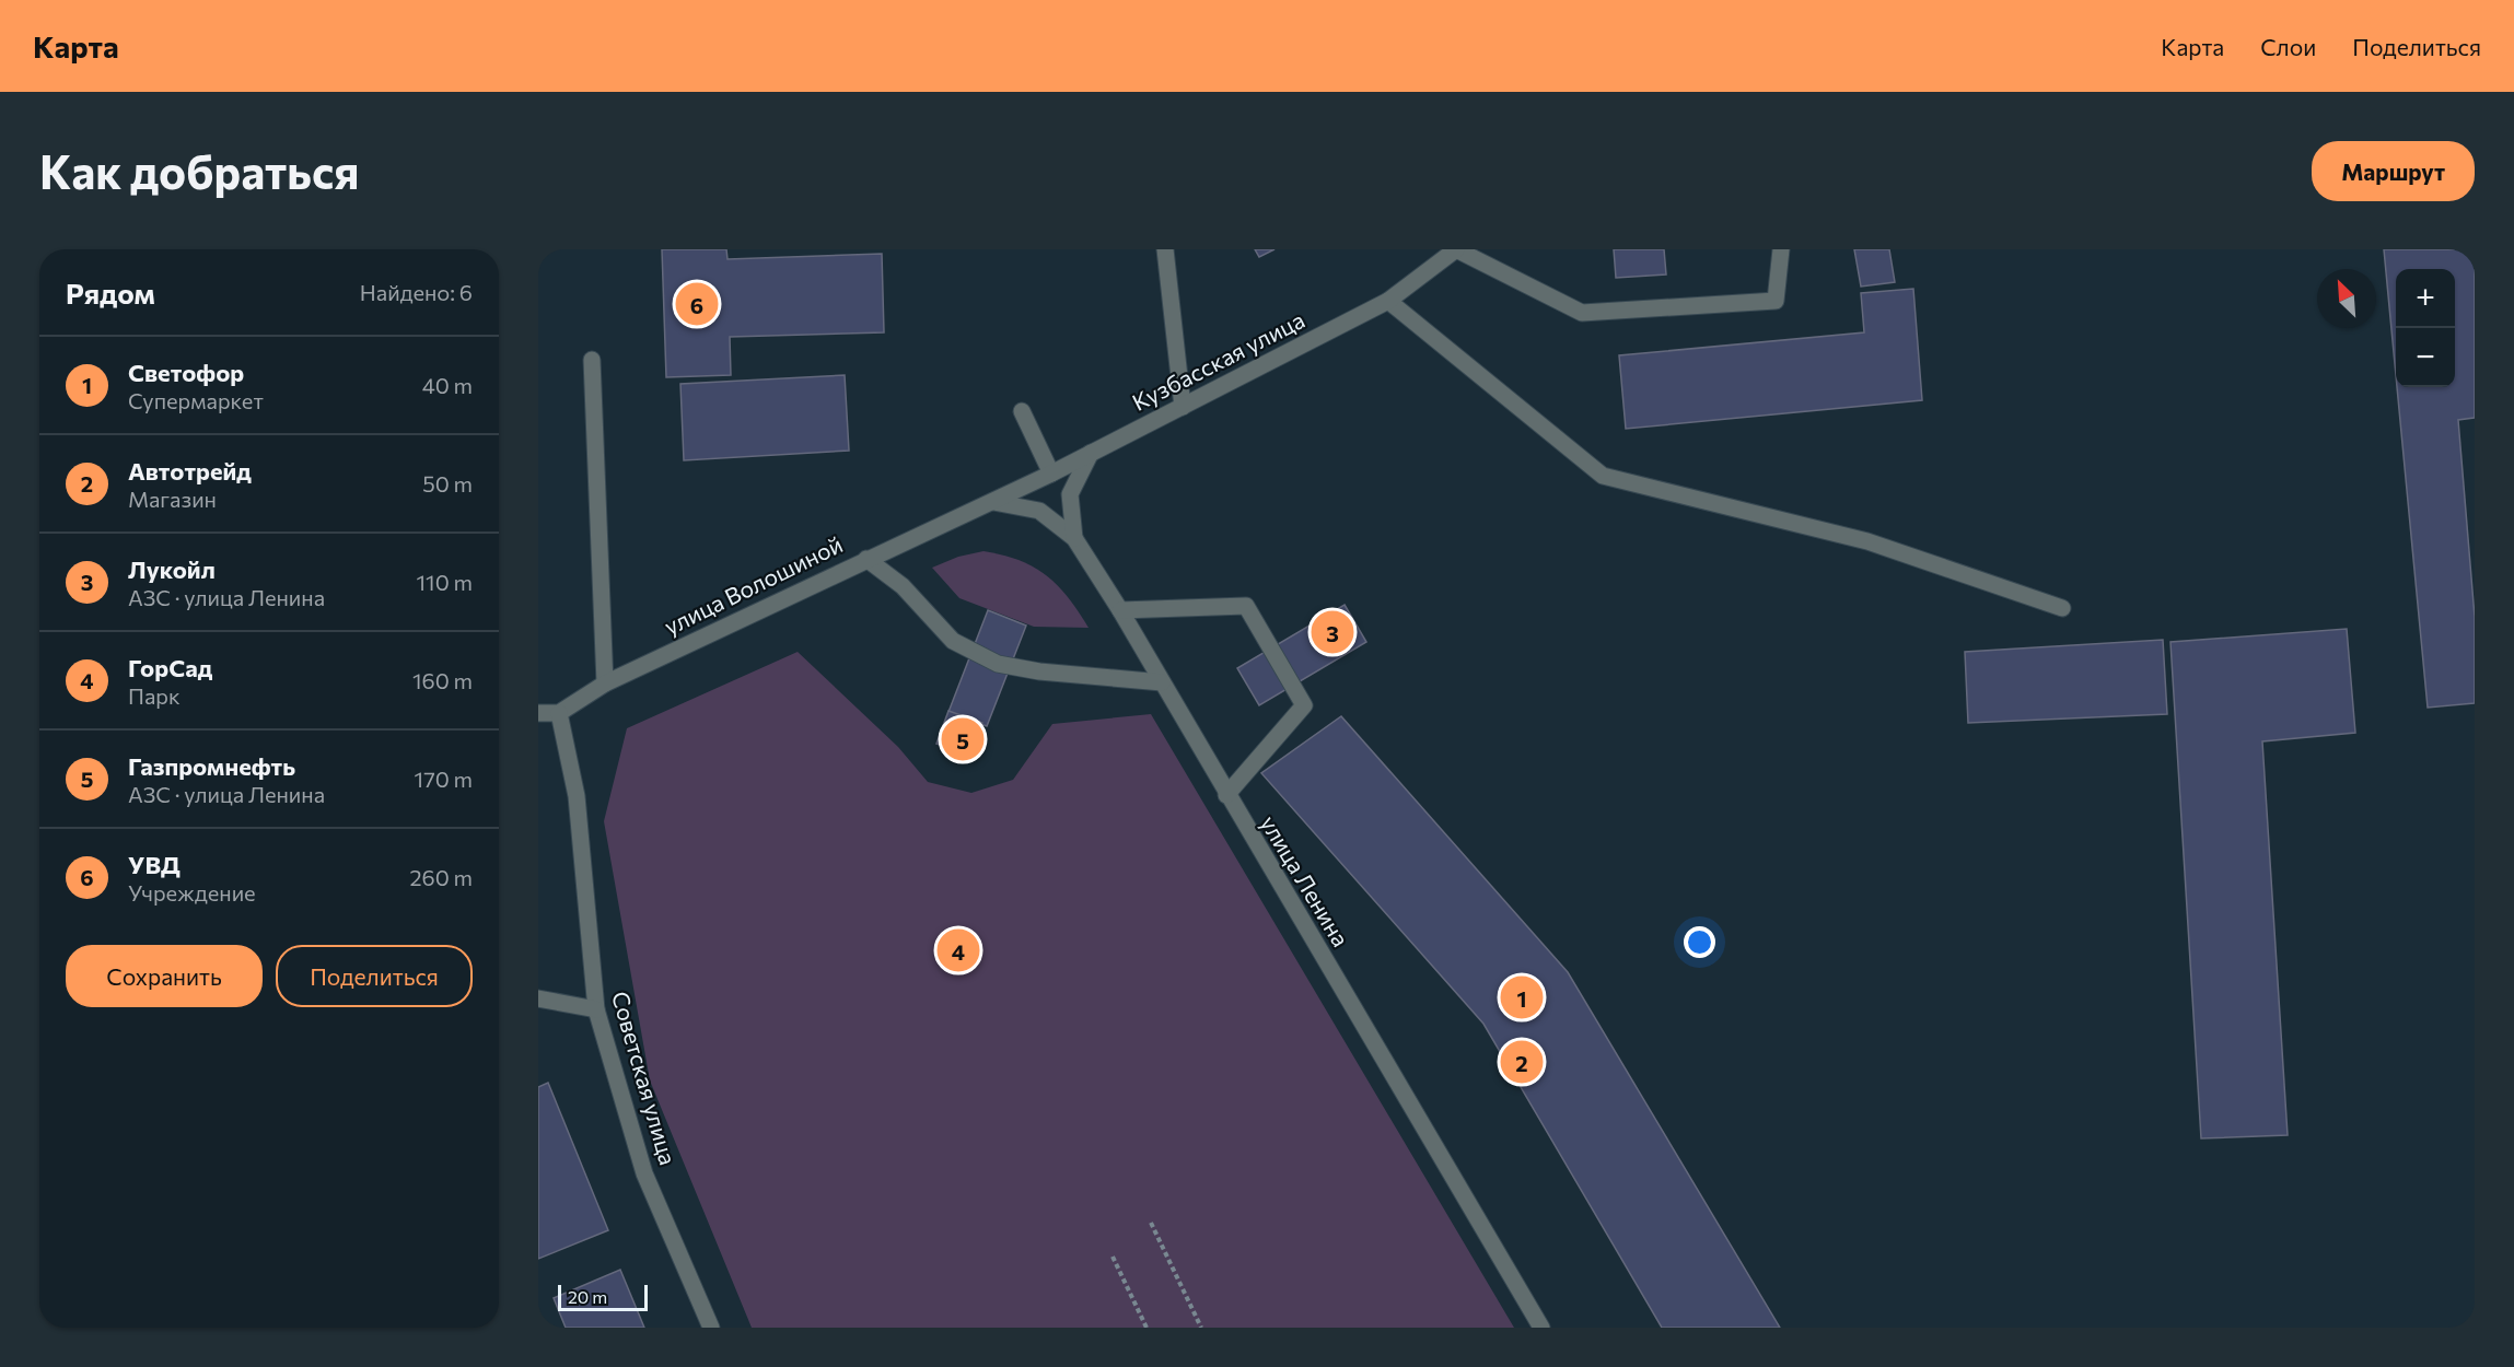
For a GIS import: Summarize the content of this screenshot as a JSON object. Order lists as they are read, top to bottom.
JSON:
{
  "streets": {
    "street": [
      "Кузбасская улица",
      "улица Волошиной",
      "улица Ленина",
      "Советская улица"
    ]
  },
  "crossings": [
    ["Кузбасская улица", "улица Волошиной"],
    ["Кузбасская улица", "улица Ленина"],
    ["улица Волошиной", "улица Ленина"],
    ["улица Волошиной", "Советская улица"]
  ],
  "scale_bar": "20 m",
  "north": "top left",
  "page": {
    "header": "Карта",
    "nav": ["Карта", "Слои", "Поделиться"],
    "buttons": [
      "Маршрут",
      ["Сохранить", "Поделиться"]
    ],
    "title": "Как добраться",
    "heading": ["Рядом", "Найдено: 6"],
    "map_buttons": ["+", "−"],
    "pins": [
      "6",
      "3",
      "5",
      "4",
      "1",
      "2"
    ],
    "list": [
      {
        "mark": "1",
        "name": "Светофор",
        "note": "Супермаркет",
        "value": "40 m"
      },
      {
        "mark": "2",
        "name": "Автотрейд",
        "note": "Магазин",
        "value": "50 m"
      },
      {
        "mark": "3",
        "name": "Лукойл",
        "note": "АЗС · улица Ленина",
        "value": "110 m"
      },
      {
        "mark": "4",
        "name": "ГорСад",
        "note": "Парк",
        "value": "160 m"
      },
      {
        "mark": "5",
        "name": "Газпромнефть",
        "note": "АЗС · улица Ленина",
        "value": "170 m"
      },
      {
        "mark": "6",
        "name": "УВД",
        "note": "Учреждение",
        "value": "260 m"
      }
    ],
    "scale": "20 m"
  }
}
